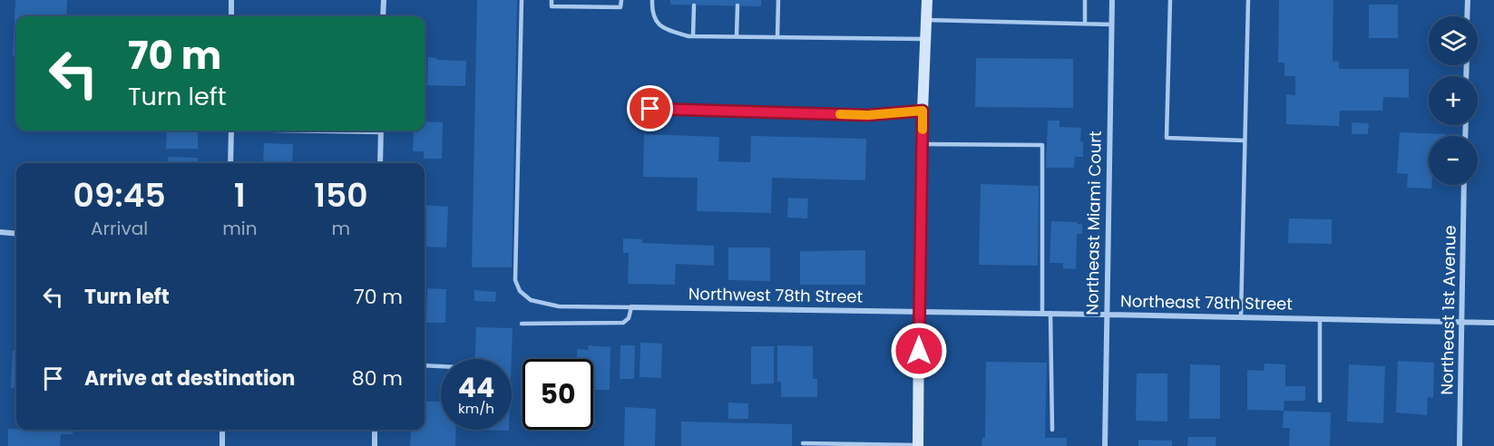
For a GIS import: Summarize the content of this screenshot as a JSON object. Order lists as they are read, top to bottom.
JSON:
{
  "streets": {
    "street": [
      "Northeast Miami Court",
      "Northwest 78th Street",
      "Northeast 78th Street",
      "Northeast 1st Avenue"
    ]
  },
  "crossings": [
    ["Northeast Miami Court", "Northeast 78th Street"],
    ["Northwest 78th Street", "Northeast 78th Street"],
    ["Northeast 78th Street", "Northeast 1st Avenue"]
  ],
  "page": {
    "map_buttons": ["+", "−"],
    "turn": ["70 m", "Turn left"],
    "eta": [
      "09:45",
      "Arrival",
      "1",
      "min",
      "150",
      "m"
    ],
    "list": [
      {
        "name": "Turn left",
        "value": "70 m"
      },
      {
        "name": "Arrive at destination",
        "value": "80 m"
      }
    ],
    "speed": "44 km/h",
    "limit": "50"
  }
}
